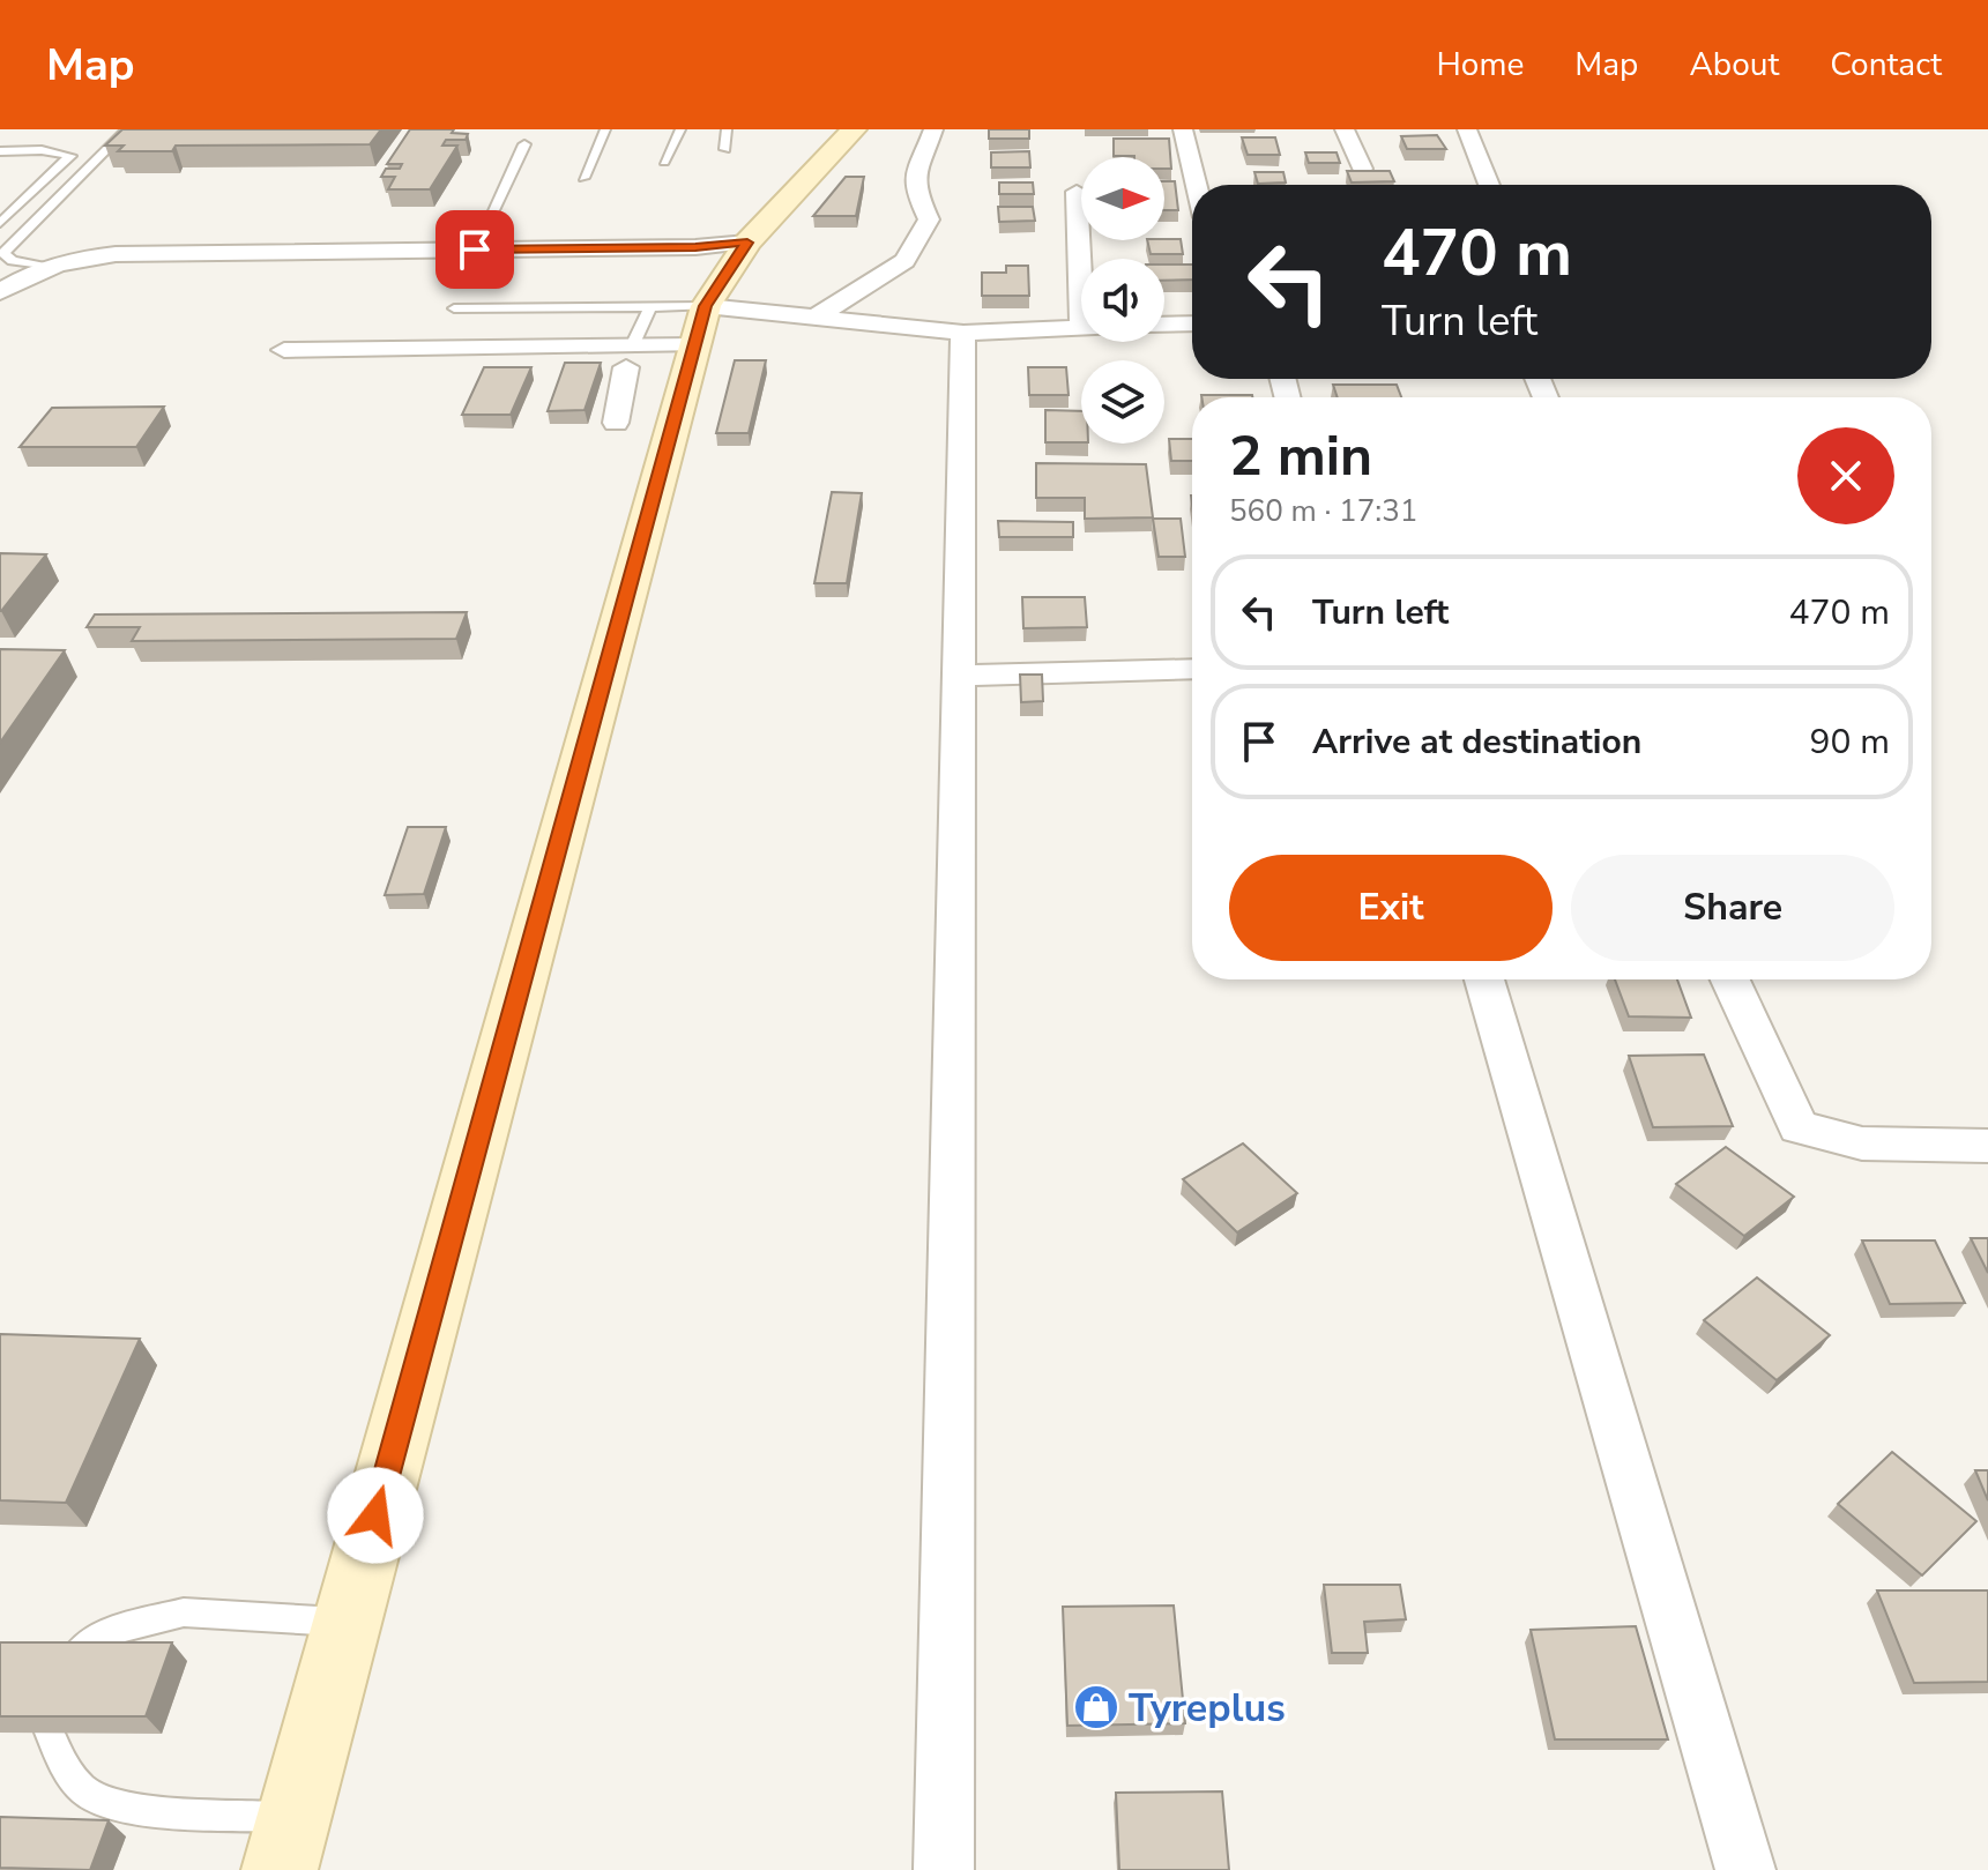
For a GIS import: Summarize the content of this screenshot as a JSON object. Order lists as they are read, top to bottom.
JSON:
{
  "places": {
    "shop": ["Tyreplus"]
  },
  "north": "right",
  "page": {
    "header": "Map",
    "nav": [
      "Home",
      "Map",
      "About",
      "Contact"
    ],
    "turn": ["470 m", "Turn left"],
    "heading": ["2 min", "560 m · 17:31"],
    "list": [
      {
        "name": "Turn left",
        "value": "470 m"
      },
      {
        "name": "Arrive at destination",
        "value": "90 m"
      }
    ],
    "buttons": ["Exit", "Share"]
  }
}
